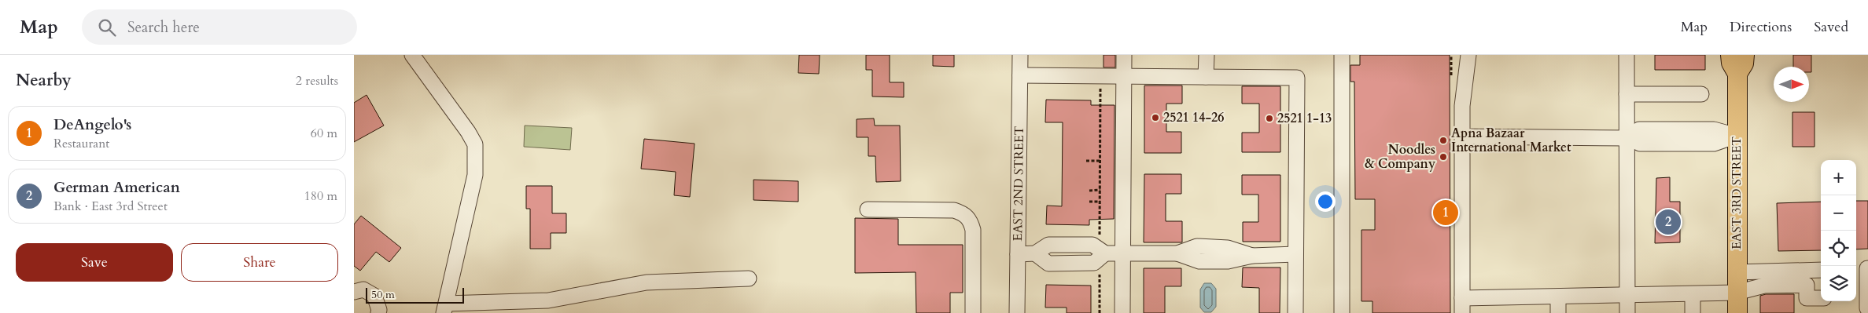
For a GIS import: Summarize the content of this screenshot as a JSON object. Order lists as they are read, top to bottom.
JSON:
{
  "streets": {
    "main road": ["EAST 3RD STREET"],
    "street": ["EAST 2ND STREET"]
  },
  "places": [
    "2521 14-26",
    "2521 1-13",
    "Apna Bazaar International Market",
    "Noodles & Company"
  ],
  "scale_bar": "50 m",
  "north": "right",
  "page": {
    "header": "Map",
    "search": "Search here",
    "nav": ["Map", "Directions", "Saved"],
    "heading": ["Nearby", "2 results"],
    "list": [
      {
        "mark": "1",
        "name": "DeAngelo's",
        "note": "Restaurant",
        "value": "60 m"
      },
      {
        "mark": "2",
        "name": "German American",
        "note": "Bank · East 3rd Street",
        "value": "180 m"
      }
    ],
    "map_buttons": ["+", "−"],
    "pins": ["1", "2"],
    "buttons": ["Save", "Share"],
    "scale": "50 m"
  }
}
